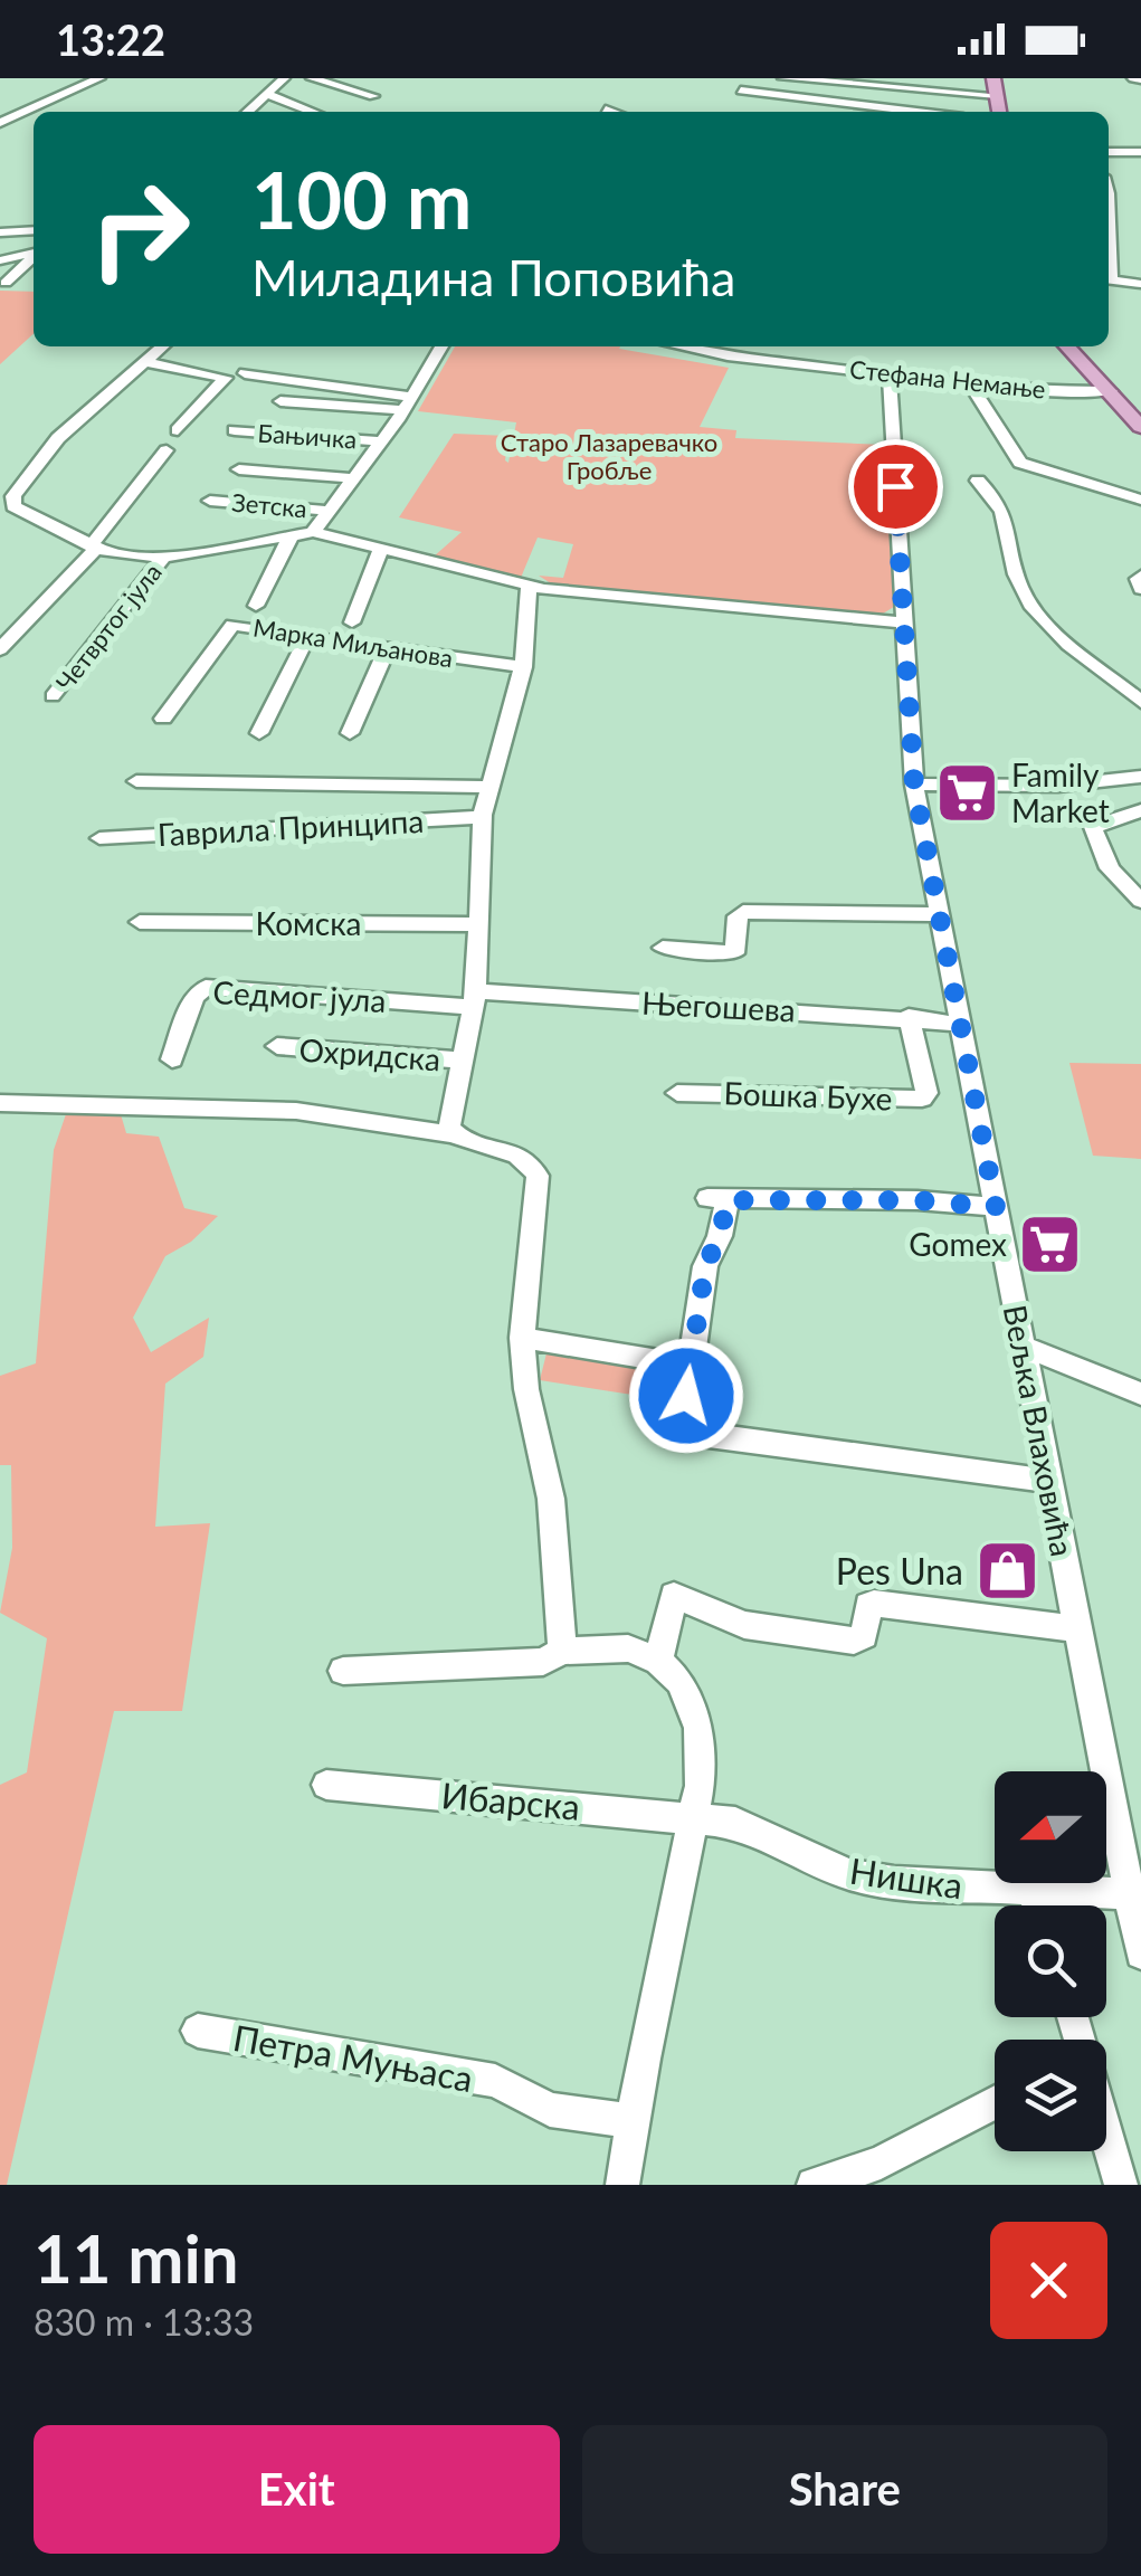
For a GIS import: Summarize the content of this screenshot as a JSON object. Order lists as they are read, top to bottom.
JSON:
{
  "streets": {
    "street": [
      "Стефана Немање",
      "Бањичка",
      "Зетска",
      "Четвртог јула",
      "Марка Миљанова",
      "Гаврила Принципа",
      "Комска",
      "Седмог јула",
      "Његошева",
      "Охридска",
      "Бошка Бухе",
      "Вељка Влаховића",
      "Ибарска",
      "Нишка",
      "Петра Муњаса"
    ]
  },
  "crossings": [
    ["Стефана Немање", "Вељка Влаховића"],
    ["Седмог јула", "Његошева"],
    ["Његошева", "Бошка Бухе"],
    ["Његошева", "Вељка Влаховића"],
    ["Вељка Влаховића", "Нишка"],
    ["Ибарска", "Нишка"]
  ],
  "parks": ["Старо Лазаревачко Гробље"],
  "places": {
    "supermarket": ["Family Market", "Gomex"],
    "shop": ["Pes Una"]
  },
  "north": "left",
  "page": {
    "status": "13:22",
    "turn": ["100 m", "Миладина Поповића"],
    "heading": ["11 min", "830 m · 13:33"],
    "buttons": ["Exit", "Share"]
  }
}
